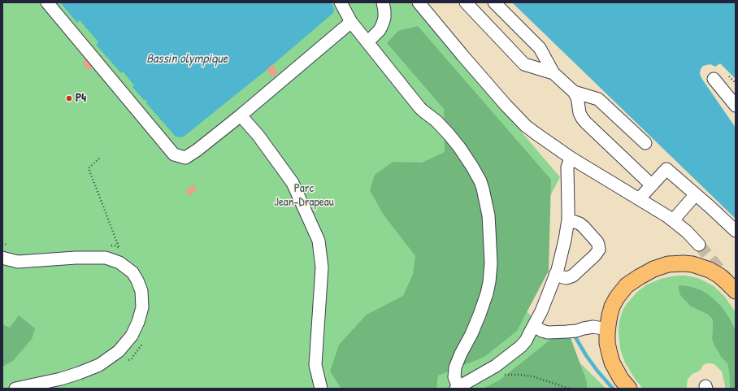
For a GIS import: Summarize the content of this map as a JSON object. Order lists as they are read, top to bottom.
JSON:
{
  "water": ["Bassin olympique"],
  "parks": ["Parc Jean-Drapeau"],
  "places": ["P4"]
}
